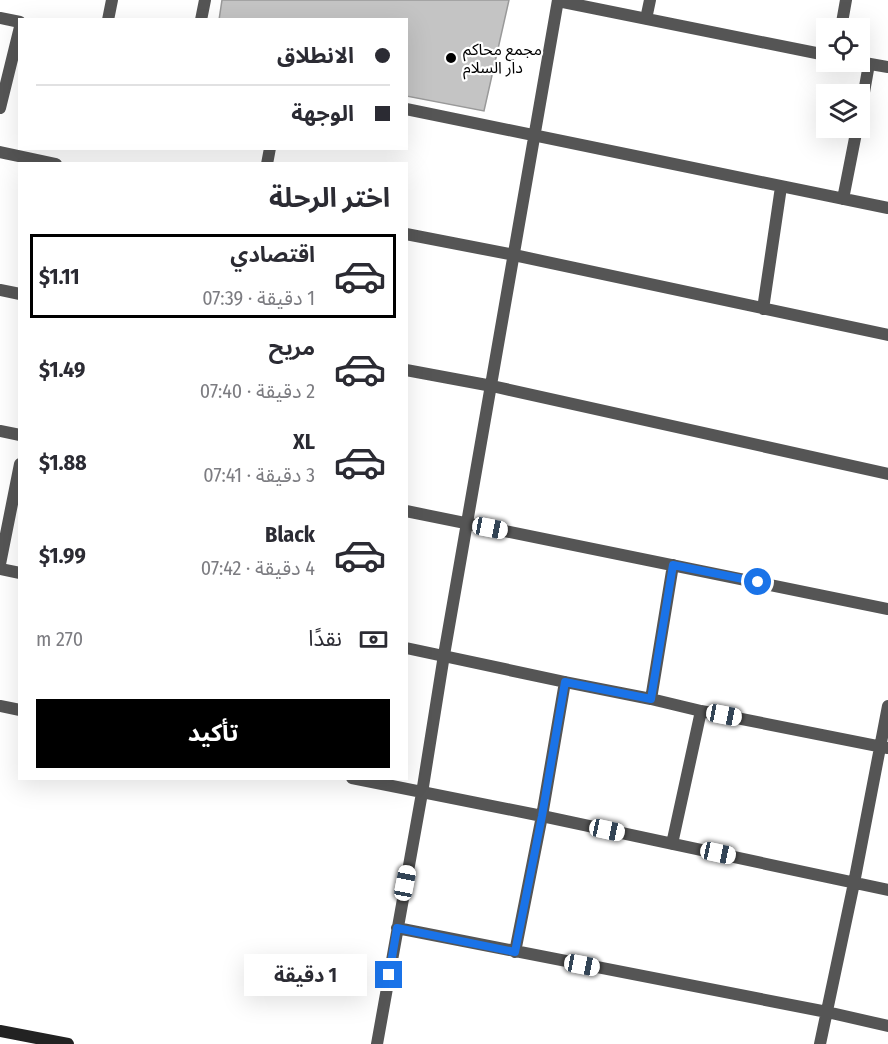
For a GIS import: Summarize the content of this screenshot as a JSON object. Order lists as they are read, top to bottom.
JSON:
{
  "places": ["مجمع محاكم دار السلام"],
  "page": {
    "banner": ["الانطلاق", "الوجهة"],
    "heading": "اختر الرحلة",
    "list": [
      {
        "name": "اقتصادي",
        "note": "1 دقيقة · 07:39",
        "value": "$1.11"
      },
      {
        "name": "مريح",
        "note": "2 دقيقة · 07:40",
        "value": "$1.49"
      },
      {
        "name": "XL",
        "note": "3 دقيقة · 07:41",
        "value": "$1.88"
      },
      {
        "name": "Black",
        "note": "4 دقيقة · 07:42",
        "value": "$1.99"
      }
    ],
    "pay": ["نقدًا", "270 m"],
    "buttons": "تأكيد",
    "bubble": "1 دقيقة"
  }
}
